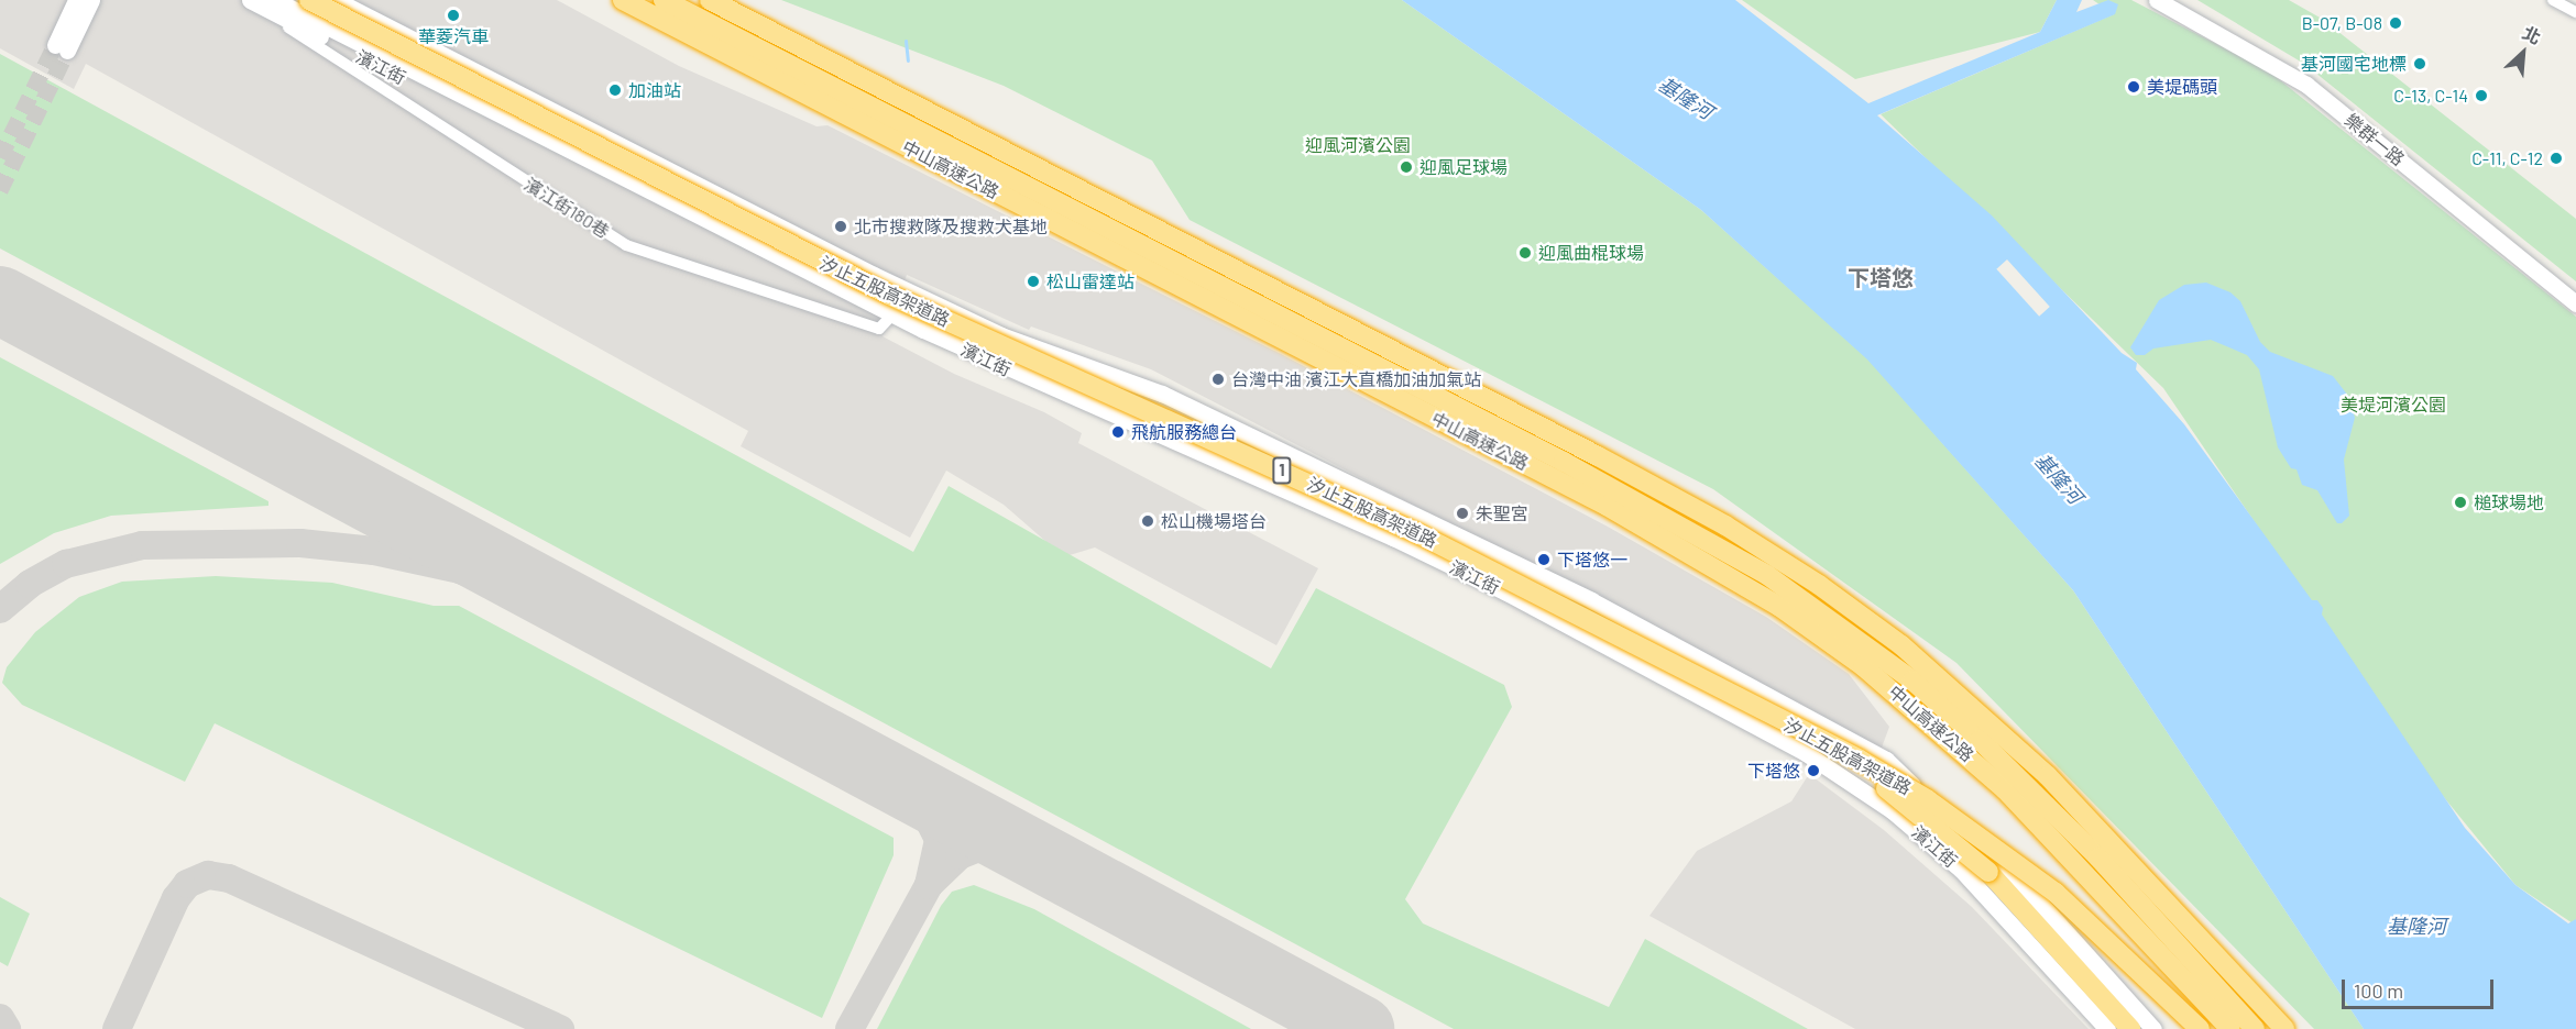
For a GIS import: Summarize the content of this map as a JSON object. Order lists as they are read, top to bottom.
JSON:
{
  "streets": {
    "highway": ["中山高速公路", "汐止五股高架道路", "1"],
    "main road": ["濱江街", "樂群一路"],
    "street": ["濱江街180巷"]
  },
  "crossings": [
    ["濱江街", "濱江街180巷"]
  ],
  "districts": ["下塔悠"],
  "water": ["基隆河"],
  "parks": ["迎風河濱公園", "美堤河濱公園"],
  "places": [
    "華菱汽車",
    "B-07, B-08",
    "基河國宅地標",
    "美堤碼頭",
    "加油站",
    "C-13, C-14",
    "C-11, C-12",
    "迎風足球場",
    "北市搜救隊及搜救犬基地",
    "迎風曲棍球場",
    "松山雷達站",
    "台灣中油 濱江大直橋加油加氣站",
    "飛航服務總台",
    "槌球場地",
    "朱聖宮",
    "松山機場塔台",
    "下塔悠一",
    "下塔悠"
  ],
  "scale_bar": "100 m",
  "north": "top right"
}
